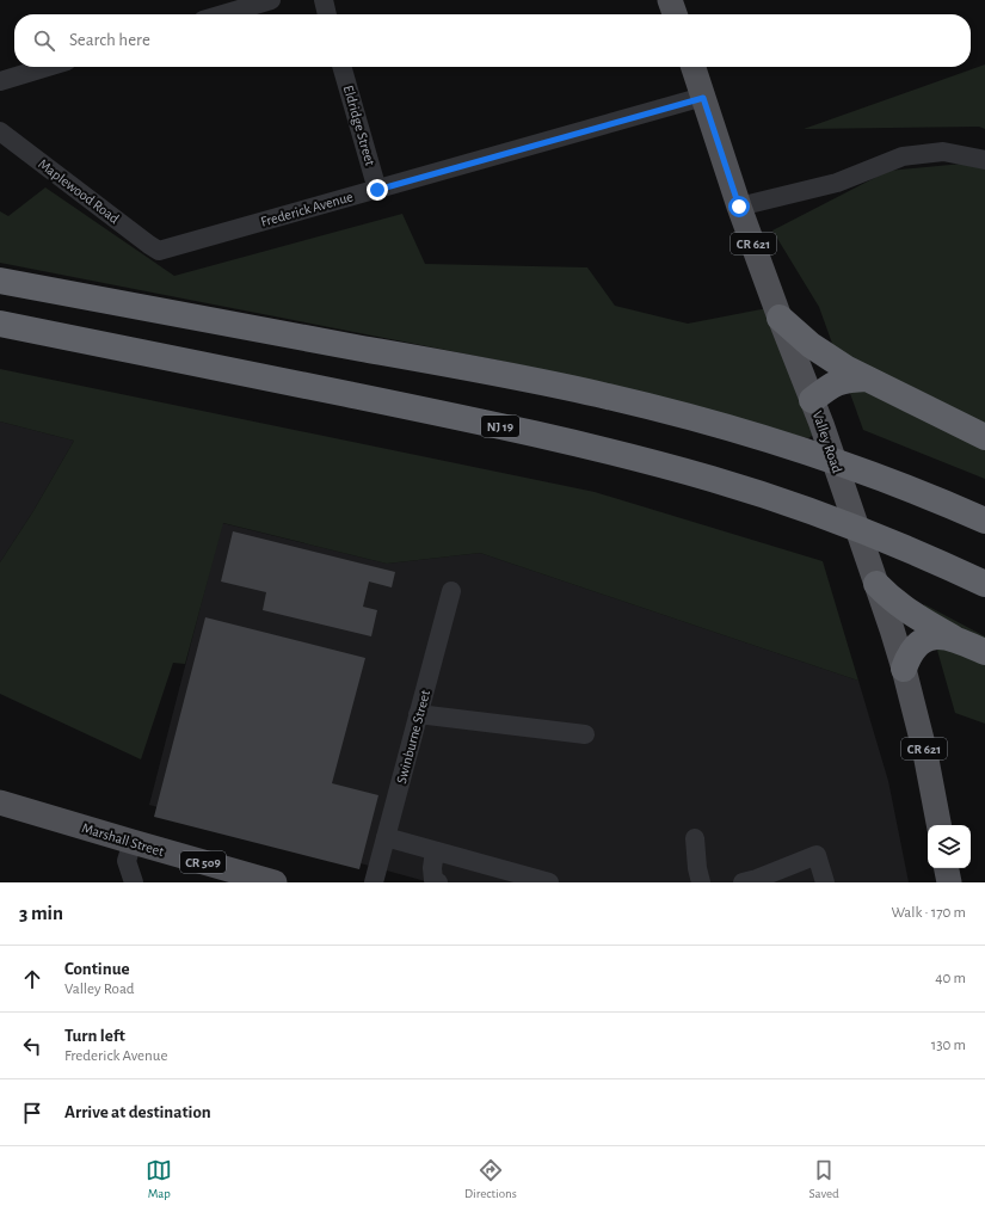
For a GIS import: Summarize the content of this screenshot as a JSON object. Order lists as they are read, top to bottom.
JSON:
{
  "streets": {
    "highway": ["NJ 19"],
    "main road": [
      "CR 621",
      "Valley Road",
      "Marshall Street",
      "CR 509"
    ],
    "street": [
      "Eldridge Street",
      "Maplewood Road",
      "Frederick Avenue",
      "Swinburne Street"
    ]
  },
  "crossings": [
    ["Eldridge Street", "Frederick Avenue"],
    ["Maplewood Road", "Frederick Avenue"],
    ["Frederick Avenue", "Valley Road"]
  ],
  "page": {
    "search": "Search here",
    "heading": ["3 min", "Walk · 170 m"],
    "list": [
      ["Continue", "Valley Road", "40 m"],
      ["Turn left", "Frederick Avenue", "130 m"],
      "Arrive at destination"
    ],
    "nav": ["Map", "Directions", "Saved"]
  }
}
